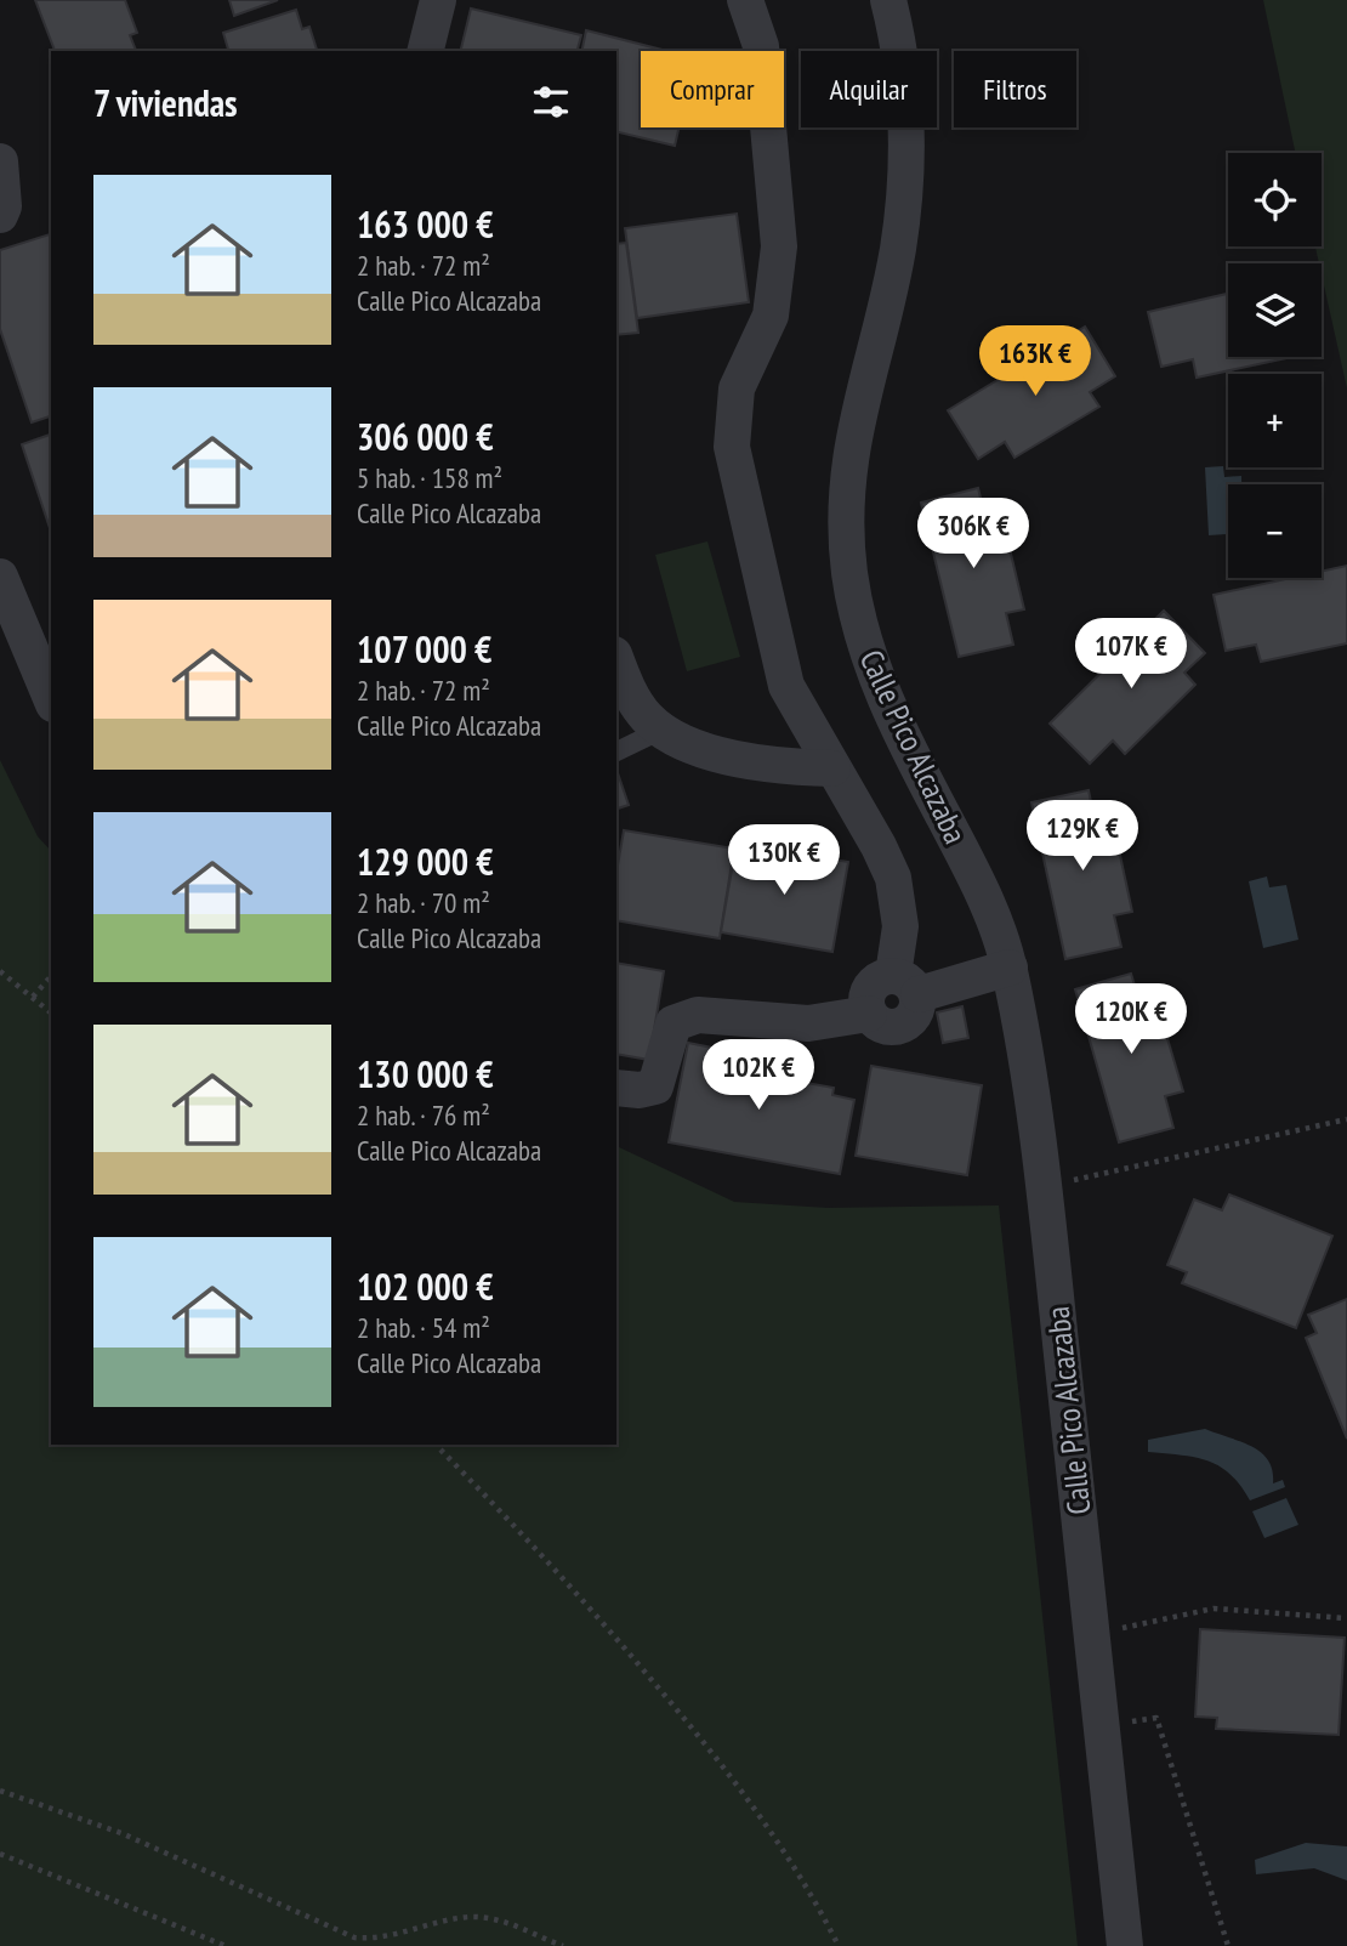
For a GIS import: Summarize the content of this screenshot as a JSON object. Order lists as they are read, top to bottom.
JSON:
{
  "streets": {
    "street": ["Calle Pico Alcazaba"]
  },
  "page": {
    "chip": ["Comprar", "Alquilar", "Filtros"],
    "heading": "7 viviendas",
    "map_buttons": ["+", "−"],
    "list": [
      {
        "name": "163 000 €",
        "note": "2 hab. · 72 m² · Calle Pico Alcazaba"
      },
      {
        "name": "306 000 €",
        "note": "5 hab. · 158 m² · Calle Pico Alcazaba"
      },
      {
        "name": "107 000 €",
        "note": "2 hab. · 72 m² · Calle Pico Alcazaba"
      },
      {
        "name": "129 000 €",
        "note": "2 hab. · 70 m² · Calle Pico Alcazaba"
      },
      {
        "name": "130 000 €",
        "note": "2 hab. · 76 m² · Calle Pico Alcazaba"
      },
      {
        "name": "102 000 €",
        "note": "2 hab. · 54 m² · Calle Pico Alcazaba"
      }
    ],
    "price": [
      "163K €",
      "306K €",
      "107K €",
      "129K €",
      "130K €",
      "120K €",
      "102K €"
    ]
  }
}
